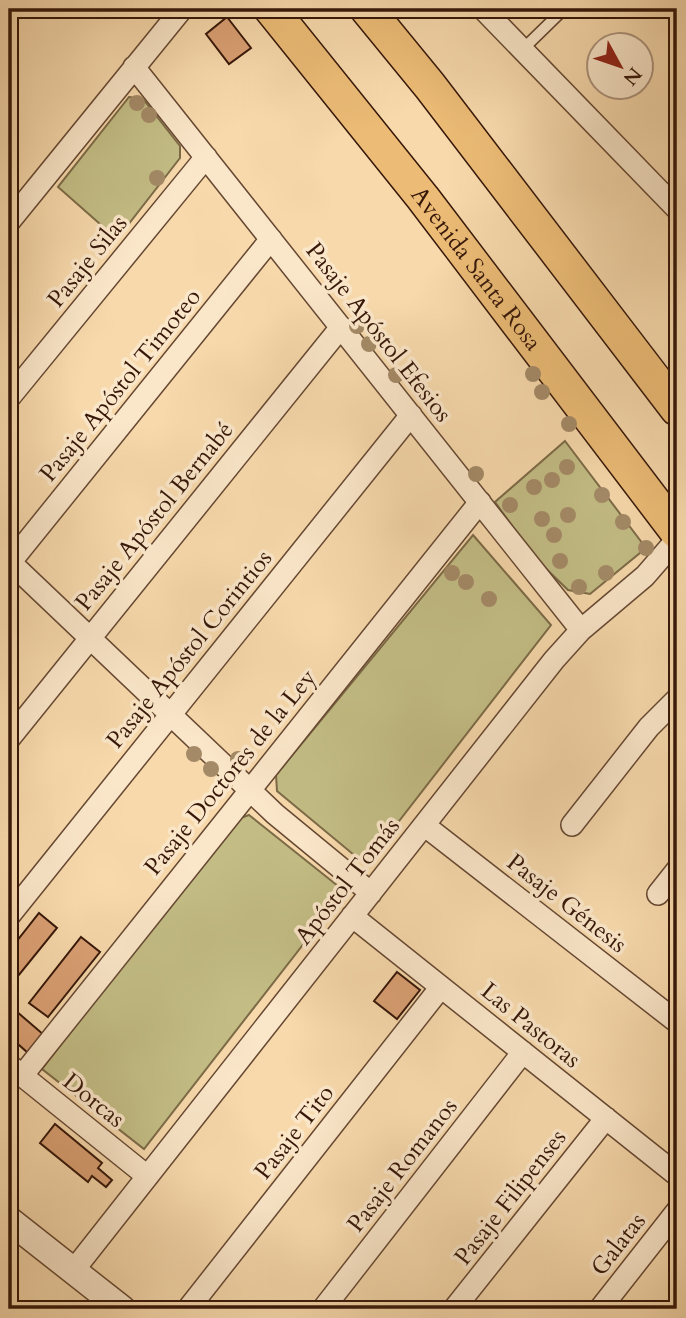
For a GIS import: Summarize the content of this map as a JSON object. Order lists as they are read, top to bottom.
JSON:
{
  "streets": {
    "main road": ["Avenida Santa Rosa"],
    "street": [
      "Pasaje Silas",
      "Pasaje Apóstol Efesios",
      "Pasaje Apóstol Timoteo",
      "Pasaje Apóstol Bernabé",
      "Pasaje Apóstol Corintios",
      "Pasaje Doctores de la Ley",
      "Apóstol Tomás",
      "Pasaje Génesis",
      "Las Pastoras",
      "Dorcas",
      "Pasaje Tito",
      "Pasaje Romanos",
      "Pasaje Filipenses",
      "Galatas"
    ]
  },
  "crossings": [
    ["Pasaje Silas", "Pasaje Apóstol Efesios"],
    ["Pasaje Apóstol Efesios", "Pasaje Apóstol Timoteo"],
    ["Pasaje Apóstol Efesios", "Pasaje Apóstol Bernabé"],
    ["Pasaje Apóstol Efesios", "Pasaje Apóstol Corintios"],
    ["Pasaje Apóstol Efesios", "Pasaje Doctores de la Ley"],
    ["Pasaje Apóstol Efesios", "Apóstol Tomás"],
    ["Pasaje Doctores de la Ley", "Dorcas"],
    ["Apóstol Tomás", "Pasaje Génesis"],
    ["Apóstol Tomás", "Las Pastoras"],
    ["Apóstol Tomás", "Dorcas"],
    ["Las Pastoras", "Pasaje Tito"],
    ["Las Pastoras", "Pasaje Romanos"],
    ["Las Pastoras", "Pasaje Filipenses"]
  ],
  "north": "bottom right"
}
